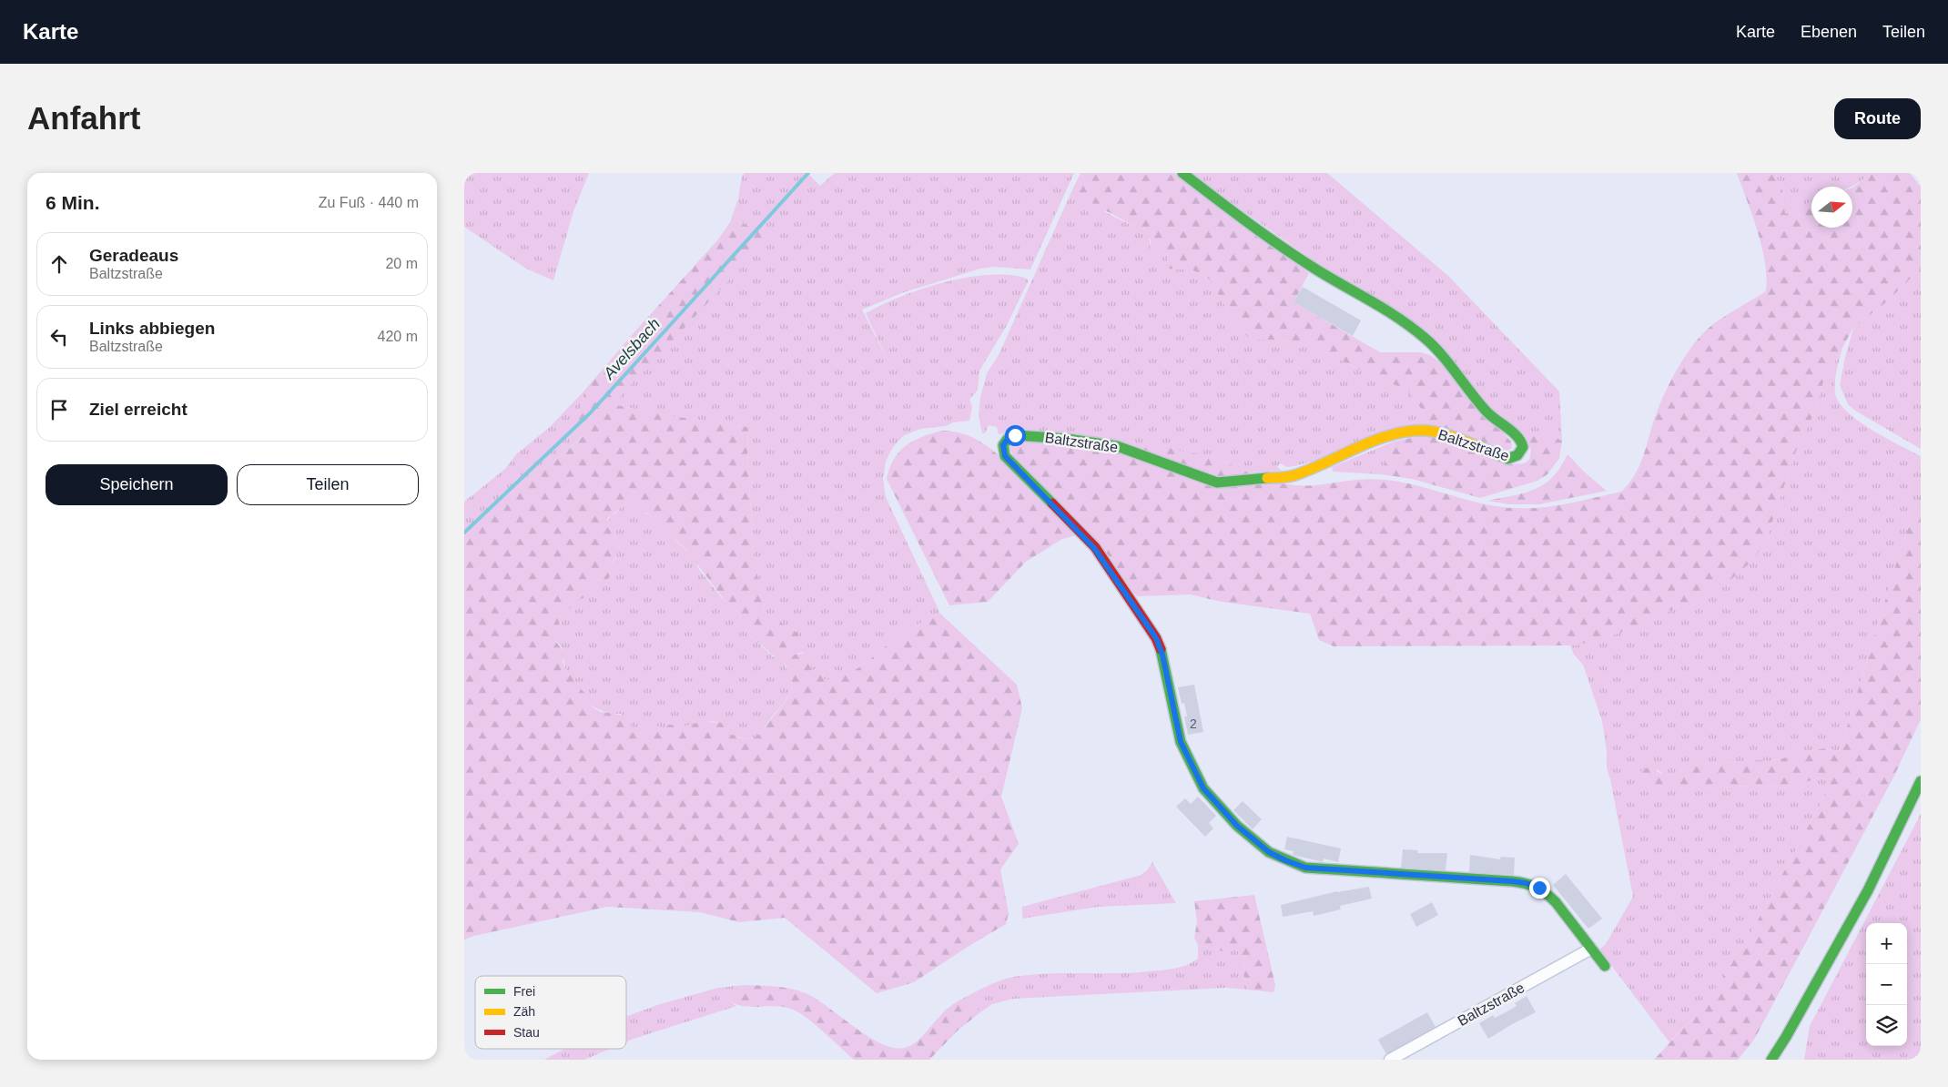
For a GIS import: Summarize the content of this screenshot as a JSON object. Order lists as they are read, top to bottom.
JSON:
{
  "streets": {
    "street": ["Baltzstraße"]
  },
  "water": ["Avelsbach"],
  "house_numbers": ["2"],
  "legend": ["Frei", "Zäh", "Stau"],
  "north": "right",
  "page": {
    "header": "Karte",
    "nav": ["Karte", "Ebenen", "Teilen"],
    "buttons": [
      "Route",
      ["Speichern", "Teilen"]
    ],
    "title": "Anfahrt",
    "heading": ["6 Min.", "Zu Fuß · 440 m"],
    "list": [
      ["Geradeaus", "Baltzstraße", "20 m"],
      ["Links abbiegen", "Baltzstraße", "420 m"],
      "Ziel erreicht"
    ],
    "map_buttons": ["+", "−"]
  }
}
